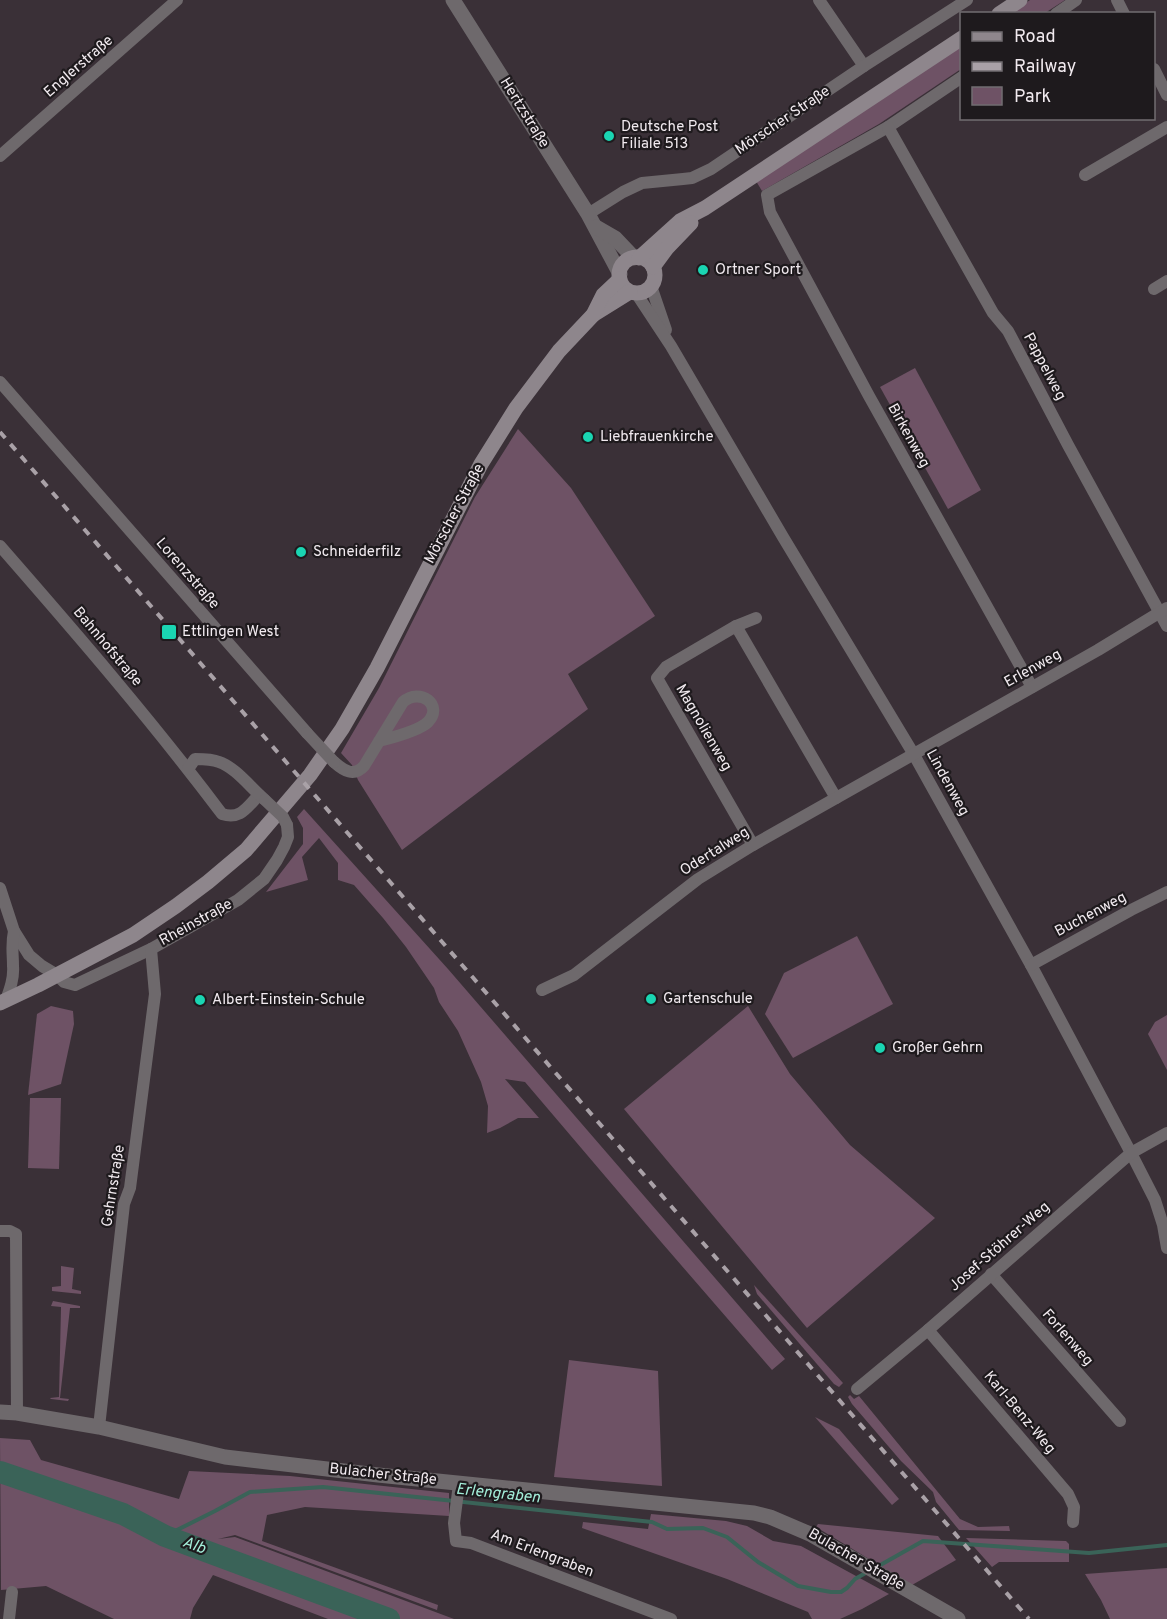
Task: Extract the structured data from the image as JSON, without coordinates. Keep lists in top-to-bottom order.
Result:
{
  "streets": {
    "main road": ["Mörscher Straße", "Rheinstraße"],
    "street": [
      "Englerstraße",
      "Hertzstraße",
      "Pappelweg",
      "Birkenweg",
      "Lorenzstraße",
      "Bahnhofstraße",
      "Erlenweg",
      "Magnolienweg",
      "Lindenweg",
      "Odertalweg",
      "Buchenweg",
      "Gehrnstraße",
      "Josef-Stöhrer-Weg",
      "Forlenweg",
      "Karl-Benz-Weg",
      "Bulacher Straße",
      "Am Erlengraben"
    ]
  },
  "crossings": [
    ["Hertzstraße", "Mörscher Straße"],
    ["Hertzstraße", "Lindenweg"],
    ["Mörscher Straße", "Lindenweg"],
    ["Mörscher Straße", "Rheinstraße"],
    ["Pappelweg", "Birkenweg"],
    ["Pappelweg", "Erlenweg"],
    ["Birkenweg", "Erlenweg"],
    ["Bahnhofstraße", "Rheinstraße"],
    ["Erlenweg", "Lindenweg"],
    ["Erlenweg", "Odertalweg"],
    ["Magnolienweg", "Odertalweg"],
    ["Lindenweg", "Odertalweg"],
    ["Lindenweg", "Buchenweg"],
    ["Lindenweg", "Josef-Stöhrer-Weg"],
    ["Rheinstraße", "Gehrnstraße"],
    ["Gehrnstraße", "Bulacher Straße"],
    ["Josef-Stöhrer-Weg", "Forlenweg"],
    ["Josef-Stöhrer-Weg", "Karl-Benz-Weg"],
    ["Bulacher Straße", "Am Erlengraben"]
  ],
  "water": ["Erlengraben", "Alb"],
  "places": {
    "other": [
      "Deutsche Post Filiale 513",
      "Ortner Sport",
      "Liebfrauenkirche",
      "Schneiderfilz",
      "Gartenschule",
      "Albert-Einstein-Schule",
      "Großer Gehrn"
    ],
    "transit": ["Ettlingen West"]
  },
  "legend": ["Road", "Railway", "Park"]
}
